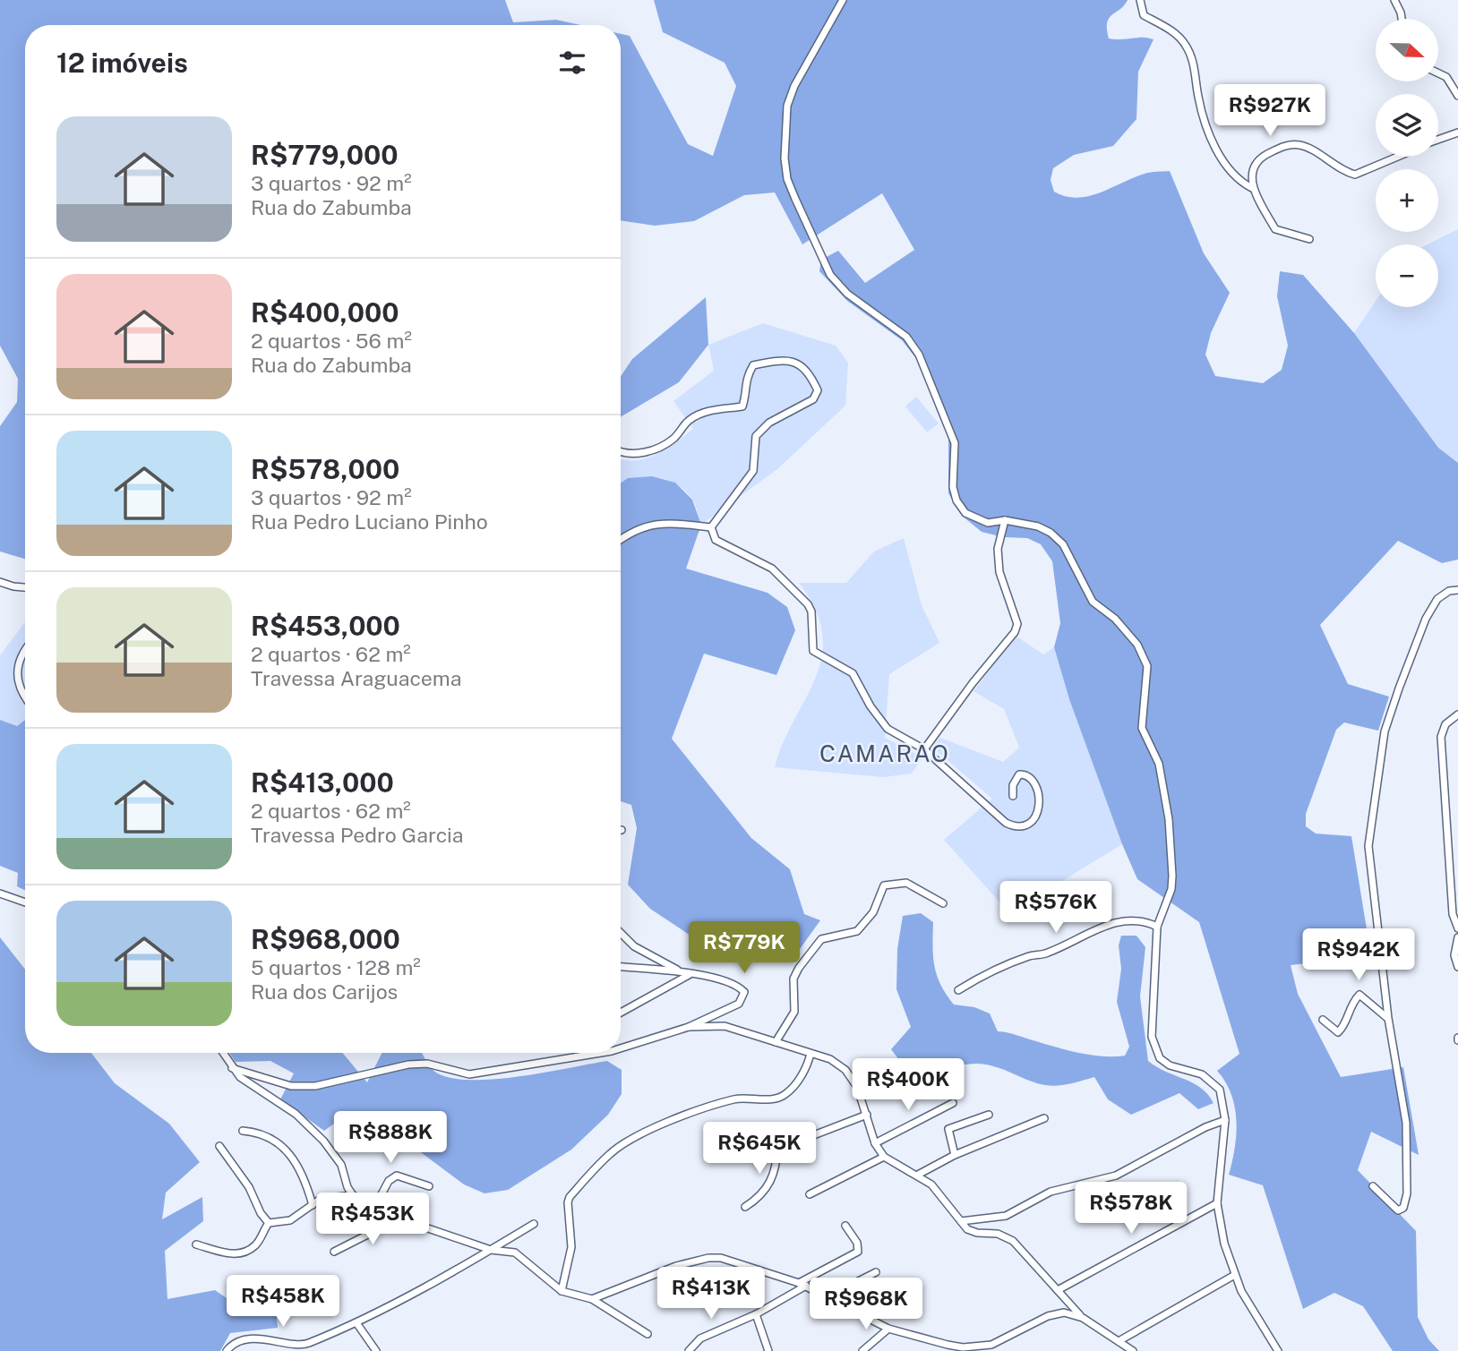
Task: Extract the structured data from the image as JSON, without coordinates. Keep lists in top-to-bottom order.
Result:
{
  "districts": ["CAMARAO"],
  "north": "right",
  "page": {
    "map_buttons": ["+", "−"],
    "heading": "12 imóveis",
    "price": [
      "R$927K",
      "R$576K",
      "R$779K",
      "R$942K",
      "R$400K",
      "R$888K",
      "R$645K",
      "R$578K",
      "R$453K",
      "R$413K",
      "R$458K",
      "R$968K"
    ],
    "list": [
      {
        "name": "R$779,000",
        "note": "3 quartos · 92 m² · Rua do Zabumba"
      },
      {
        "name": "R$400,000",
        "note": "2 quartos · 56 m² · Rua do Zabumba"
      },
      {
        "name": "R$578,000",
        "note": "3 quartos · 92 m² · Rua Pedro Luciano Pinho"
      },
      {
        "name": "R$453,000",
        "note": "2 quartos · 62 m² · Travessa Araguacema"
      },
      {
        "name": "R$413,000",
        "note": "2 quartos · 62 m² · Travessa Pedro Garcia"
      },
      {
        "name": "R$968,000",
        "note": "5 quartos · 128 m² · Rua dos Carijos"
      }
    ]
  }
}
